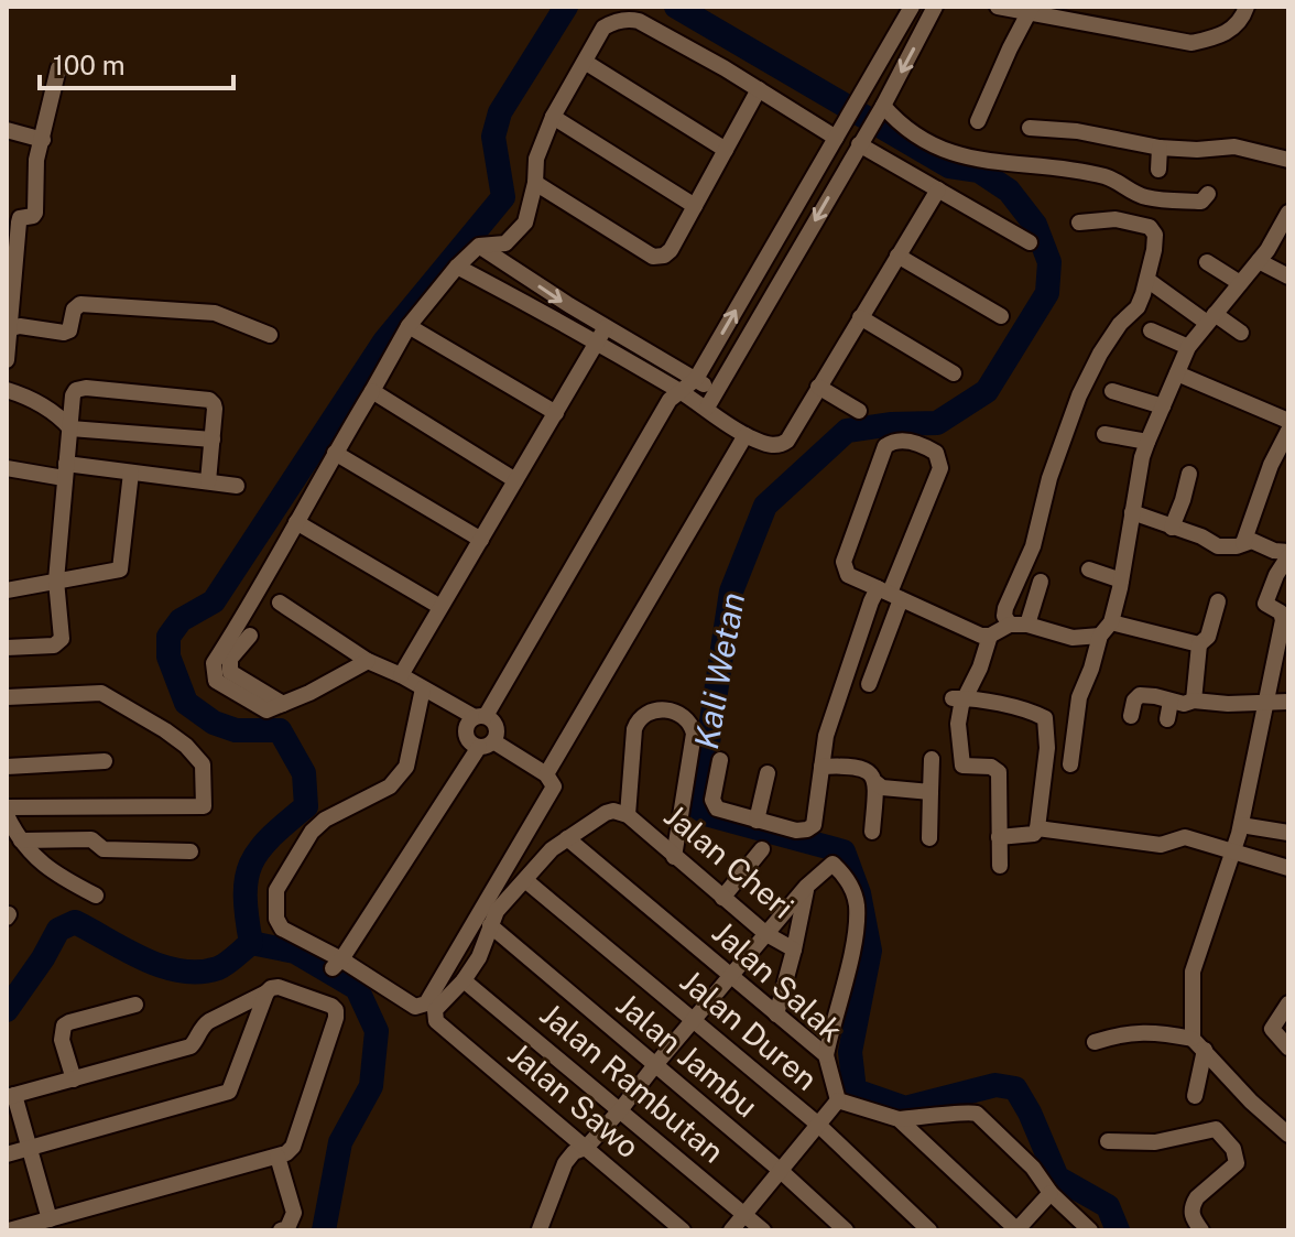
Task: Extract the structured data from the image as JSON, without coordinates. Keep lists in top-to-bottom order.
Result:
{
  "streets": {
    "street": [
      "Jalan Cheri",
      "Jalan Salak",
      "Jalan Duren",
      "Jalan Jambu",
      "Jalan Rambutan",
      "Jalan Sawo"
    ]
  },
  "crossings": [
    ["Jalan Rambutan", "Jalan Sawo"]
  ],
  "water": ["Kali Wetan"],
  "scale_bar": "100 m"
}
